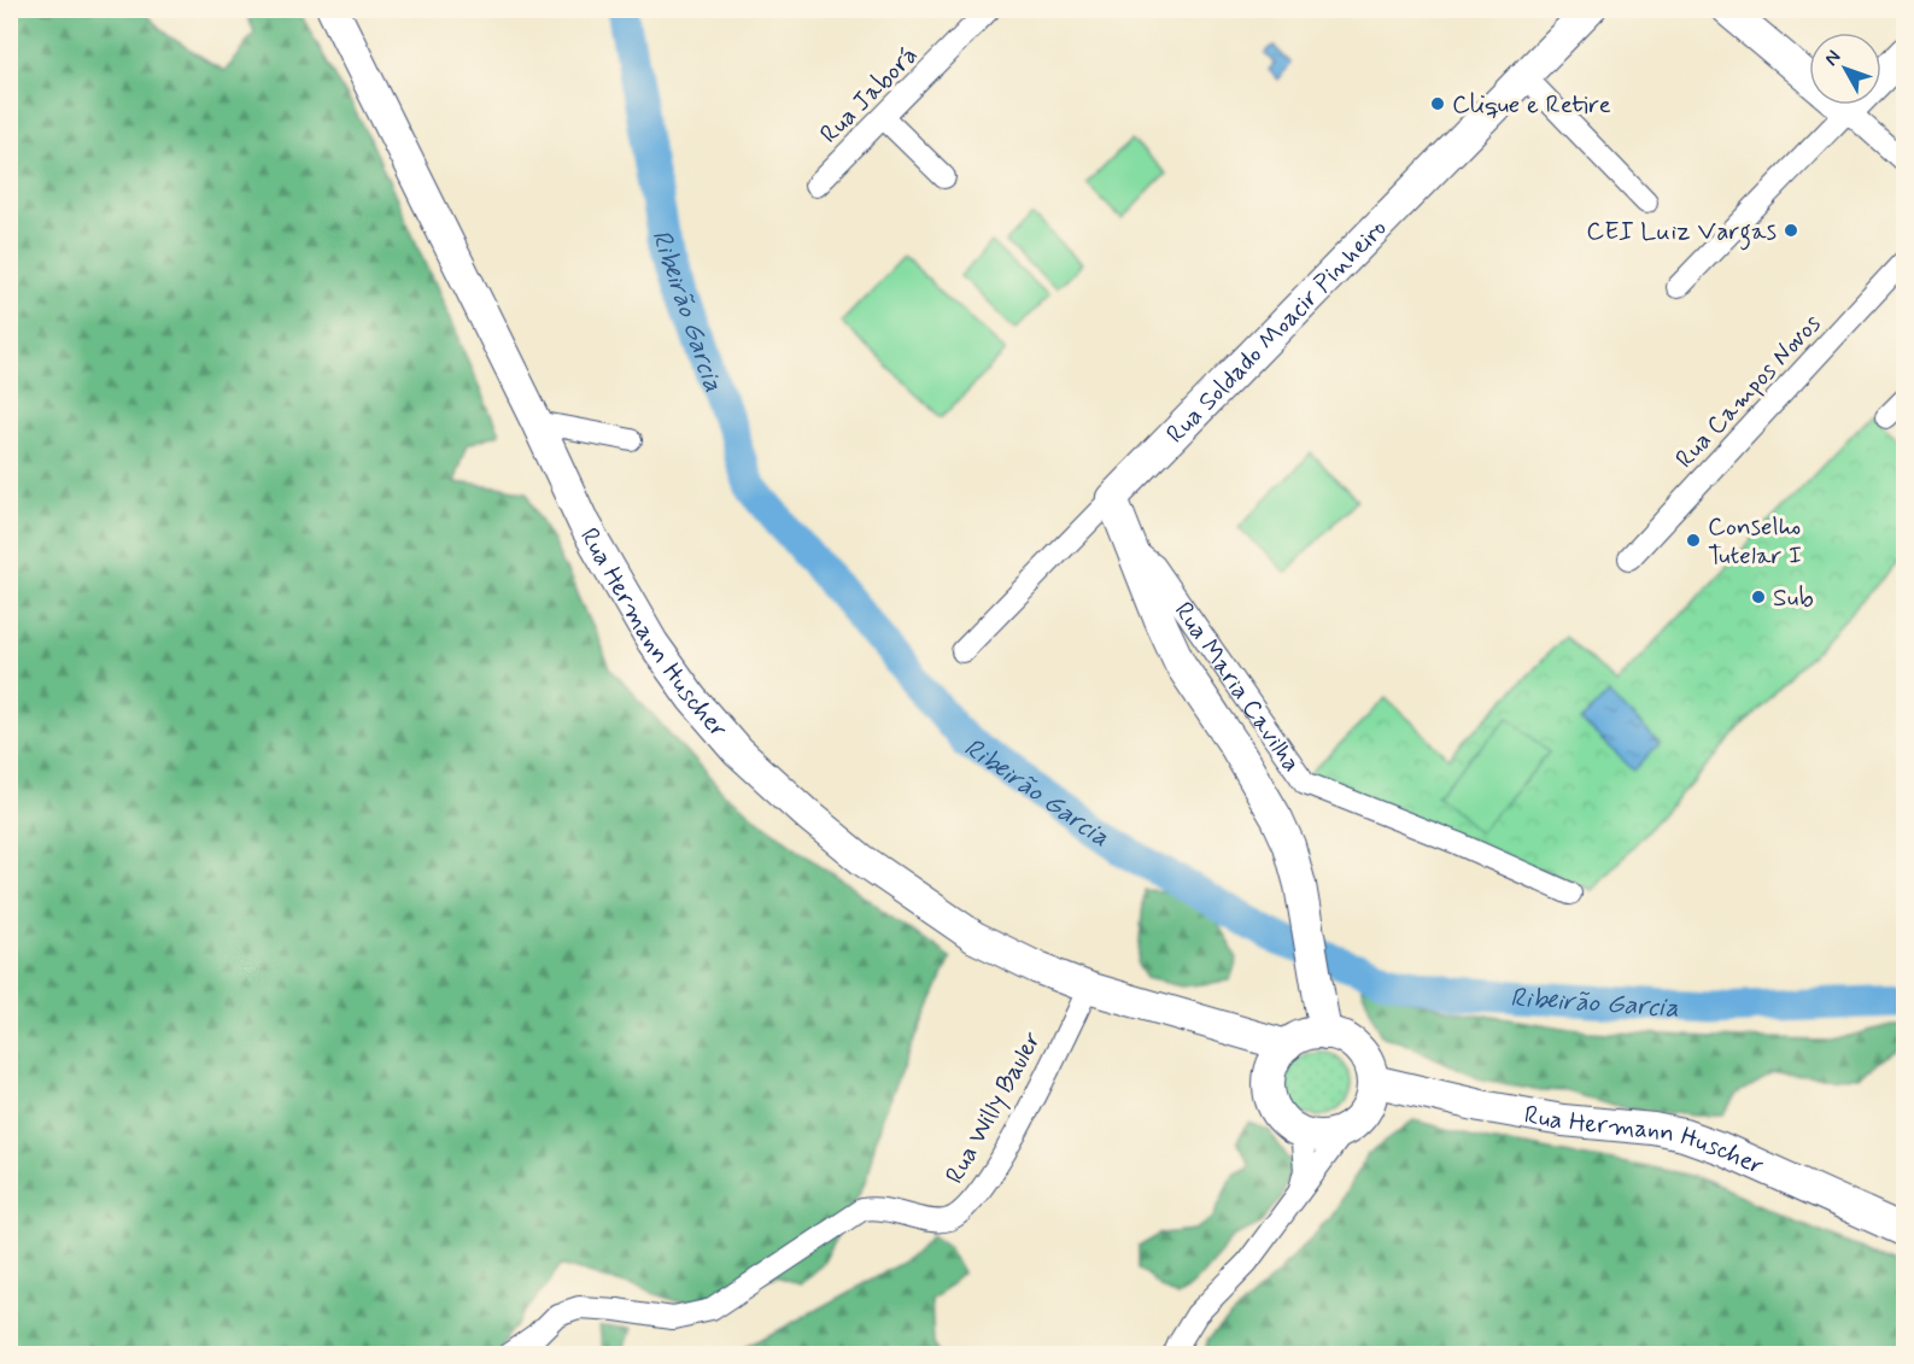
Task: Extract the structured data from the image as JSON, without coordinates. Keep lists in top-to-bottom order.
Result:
{
  "streets": {
    "main road": ["Rua Soldado Moacir Pinheiro", "Rua Hermann Huscher", "Rua Maria Cavilha"],
    "street": ["Rua Jaborá", "Rua Campos Novos", "Rua Willy Bauler"]
  },
  "crossings": [
    ["Rua Soldado Moacir Pinheiro", "Rua Maria Cavilha"],
    ["Rua Hermann Huscher", "Rua Willy Bauler"]
  ],
  "water": ["Ribeirão Garcia"],
  "places": [
    "Clique e Retire",
    "CEI Luiz Vargas",
    "Conselho Tutelar I",
    "Sub"
  ],
  "north": "top left"
}
